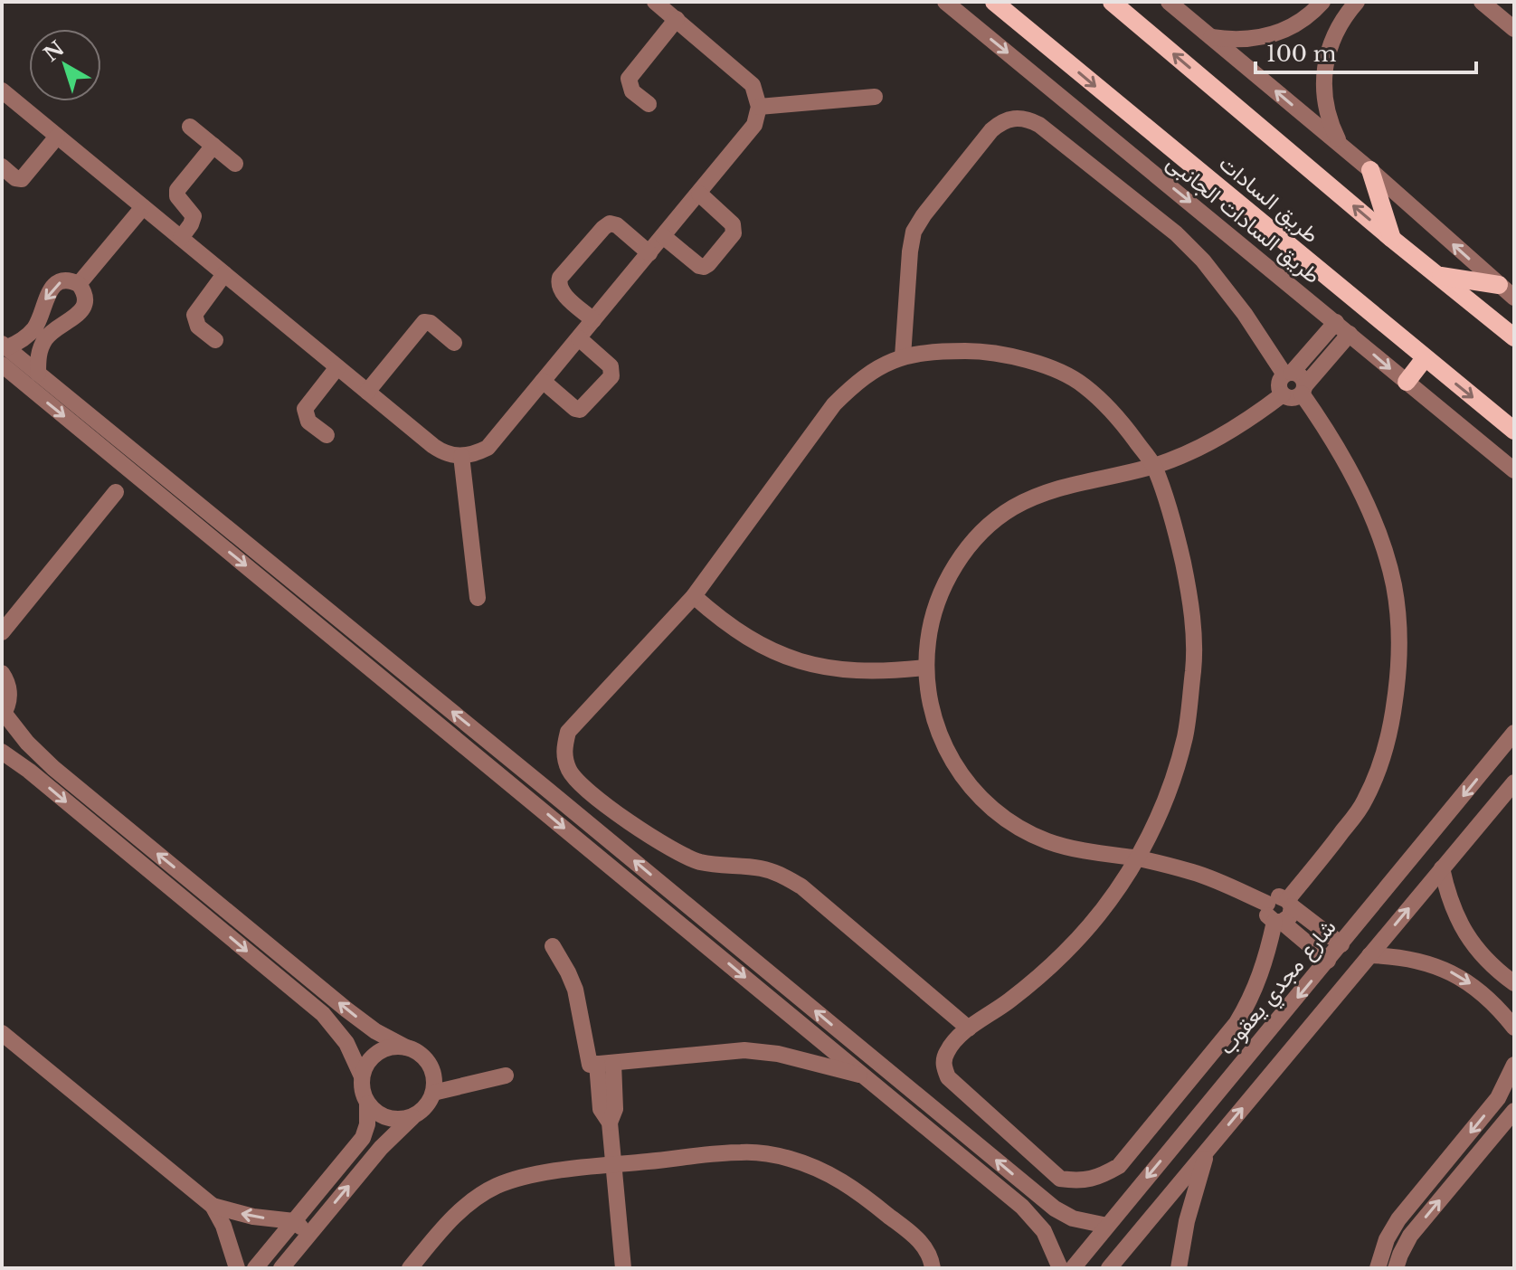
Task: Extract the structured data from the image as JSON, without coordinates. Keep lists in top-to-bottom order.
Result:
{
  "streets": {
    "main road": ["طريق السادات"],
    "street": ["طريق السادات الجانبى", "شارع مجدي يعقوب"]
  },
  "scale_bar": "100 m",
  "north": "top left"
}
